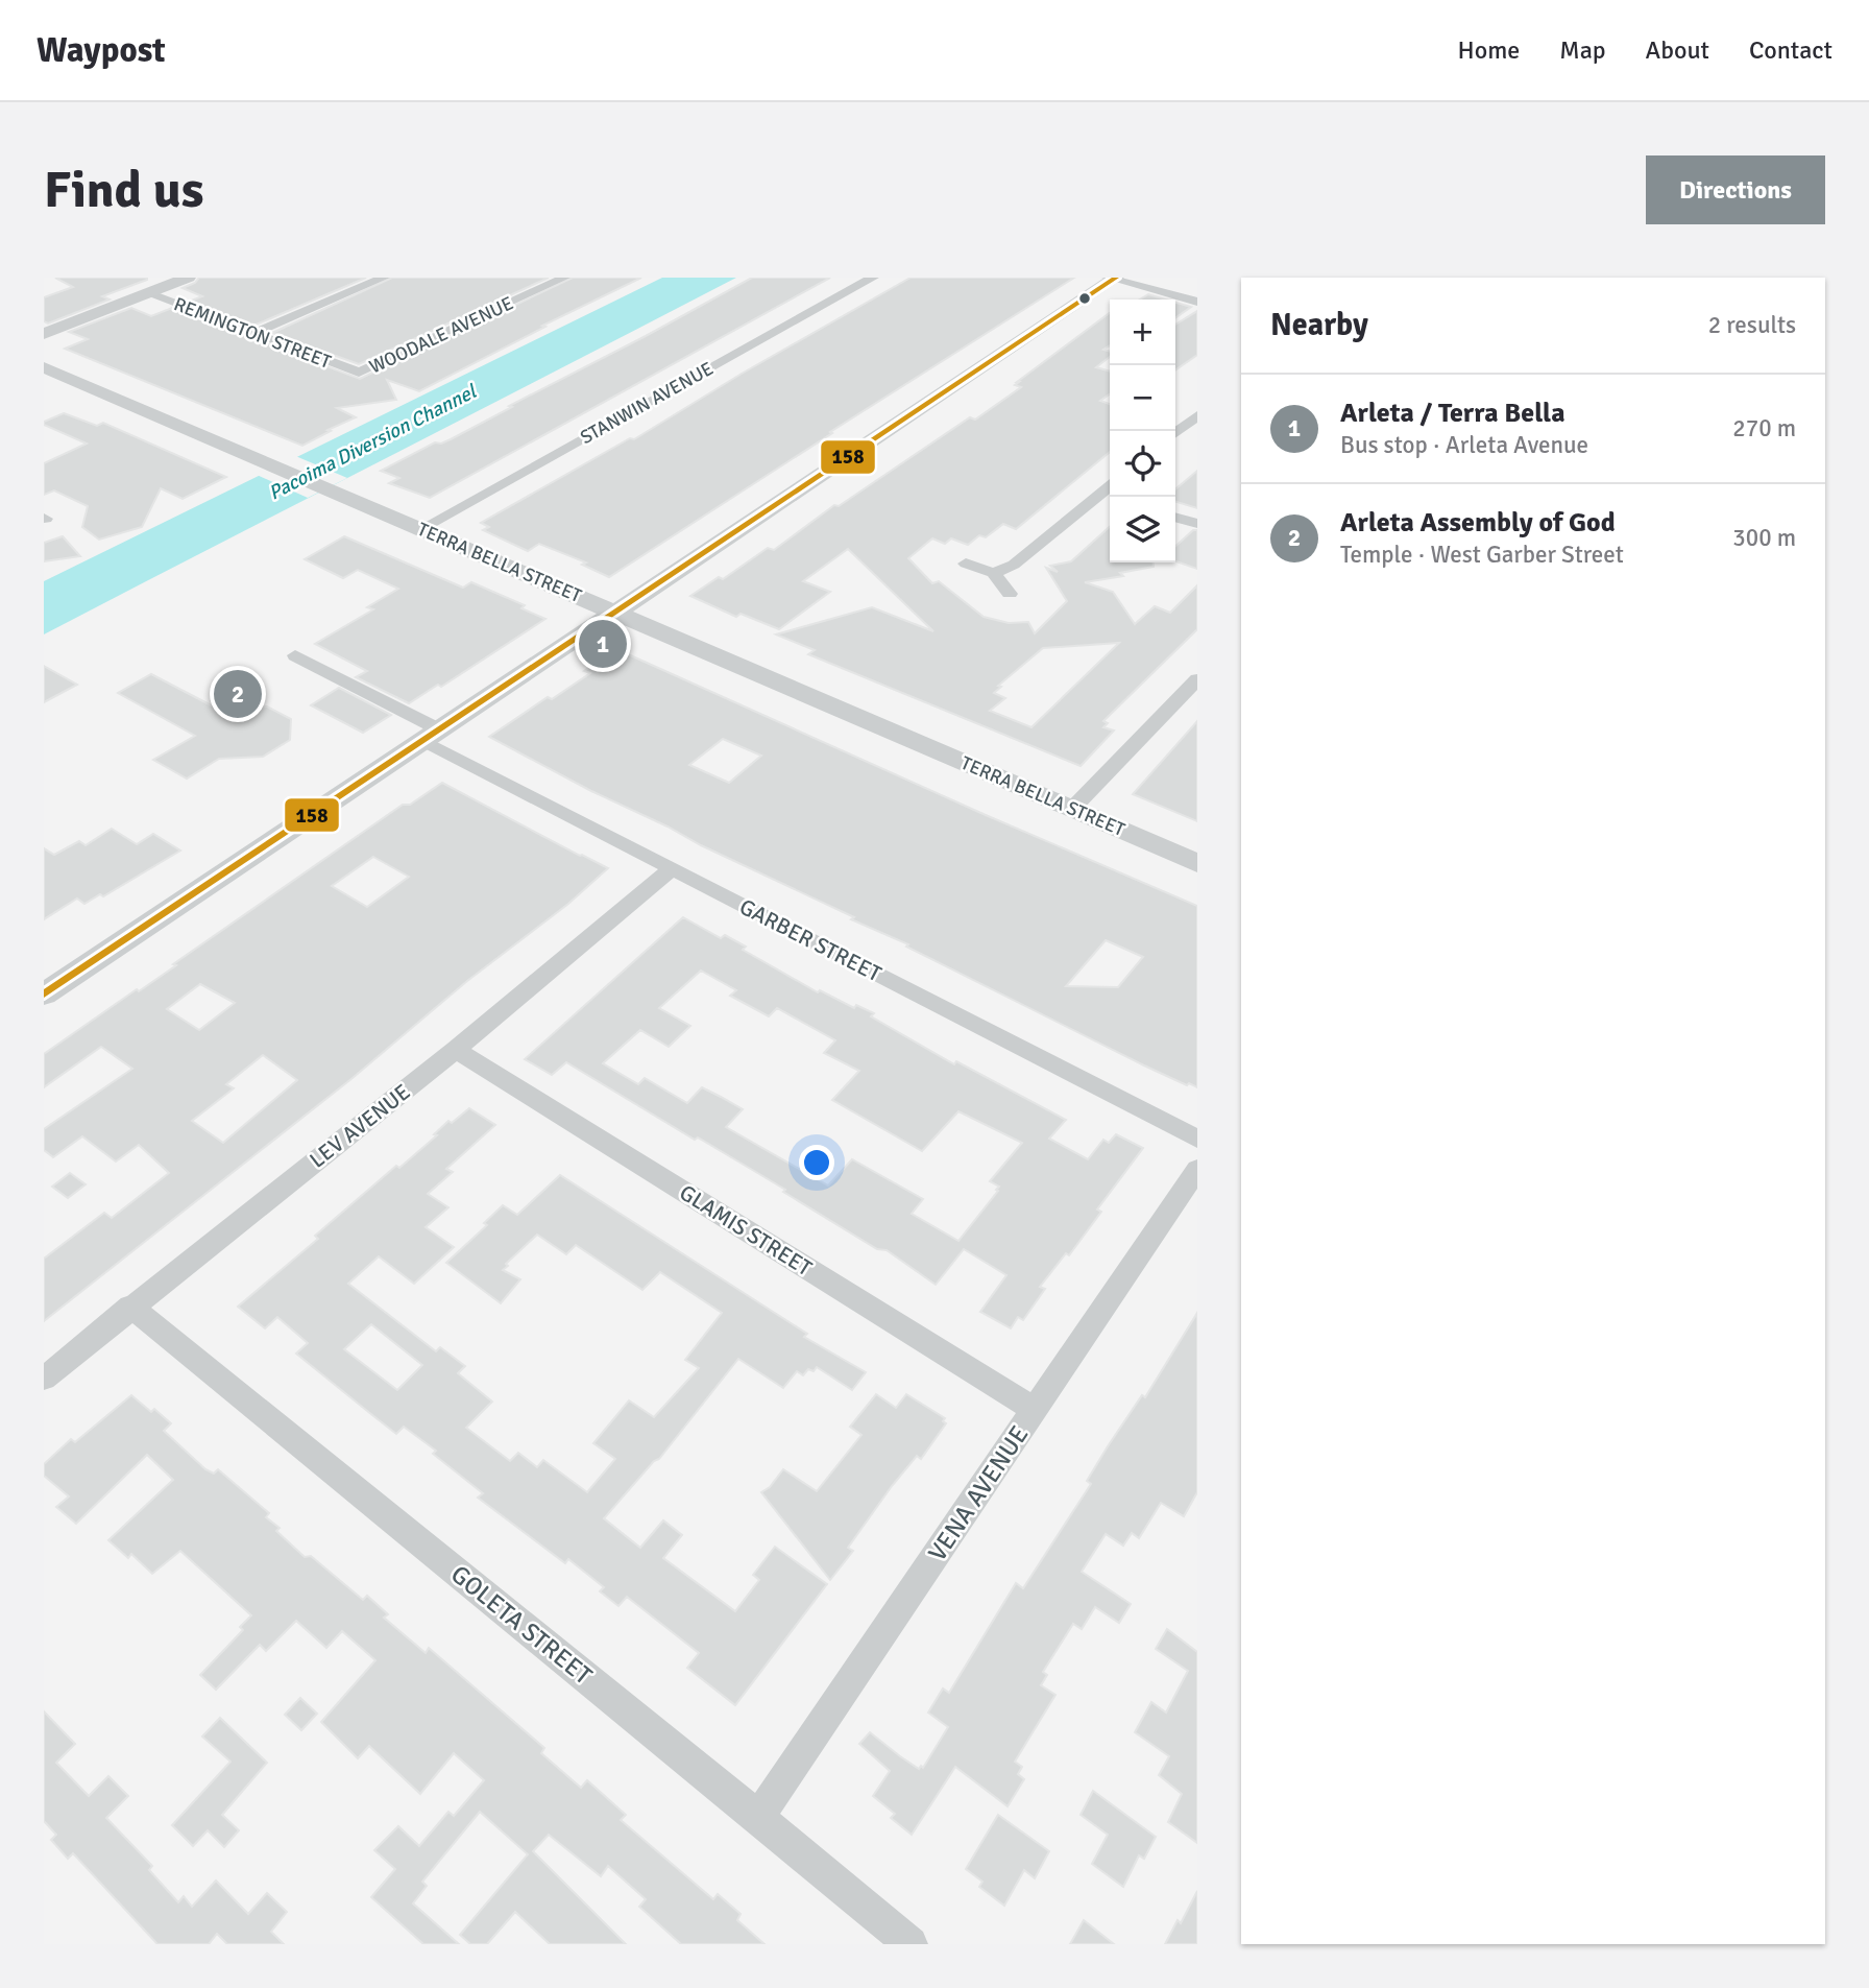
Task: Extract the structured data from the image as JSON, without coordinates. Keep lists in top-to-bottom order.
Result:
{
  "streets": {
    "main road": ["TERRA BELLA STREET"],
    "street": [
      "REMINGTON STREET",
      "WOODALE AVENUE",
      "STANWIN AVENUE",
      "GARBER STREET",
      "LEV AVENUE",
      "GLAMIS STREET",
      "VENA AVENUE",
      "GOLETA STREET"
    ]
  },
  "crossings": [
    ["REMINGTON STREET", "WOODALE AVENUE"],
    ["STANWIN AVENUE", "TERRA BELLA STREET"],
    ["GARBER STREET", "LEV AVENUE"],
    ["LEV AVENUE", "GLAMIS STREET"],
    ["LEV AVENUE", "GOLETA STREET"],
    ["GLAMIS STREET", "VENA AVENUE"],
    ["VENA AVENUE", "GOLETA STREET"]
  ],
  "water": ["Pacoima Diversion Channel"],
  "lines": ["transit line 158"],
  "page": {
    "header": "Waypost",
    "nav": [
      "Home",
      "Map",
      "About",
      "Contact"
    ],
    "buttons": "Directions",
    "title": "Find us",
    "heading": ["Nearby", "2 results"],
    "map_buttons": ["+", "−"],
    "list": [
      {
        "mark": "1",
        "name": "Arleta / Terra Bella",
        "note": "Bus stop · Arleta Avenue",
        "value": "270 m"
      },
      {
        "mark": "2",
        "name": "Arleta Assembly of God",
        "note": "Temple · West Garber Street",
        "value": "300 m"
      }
    ],
    "pins": ["1", "2"]
  }
}
